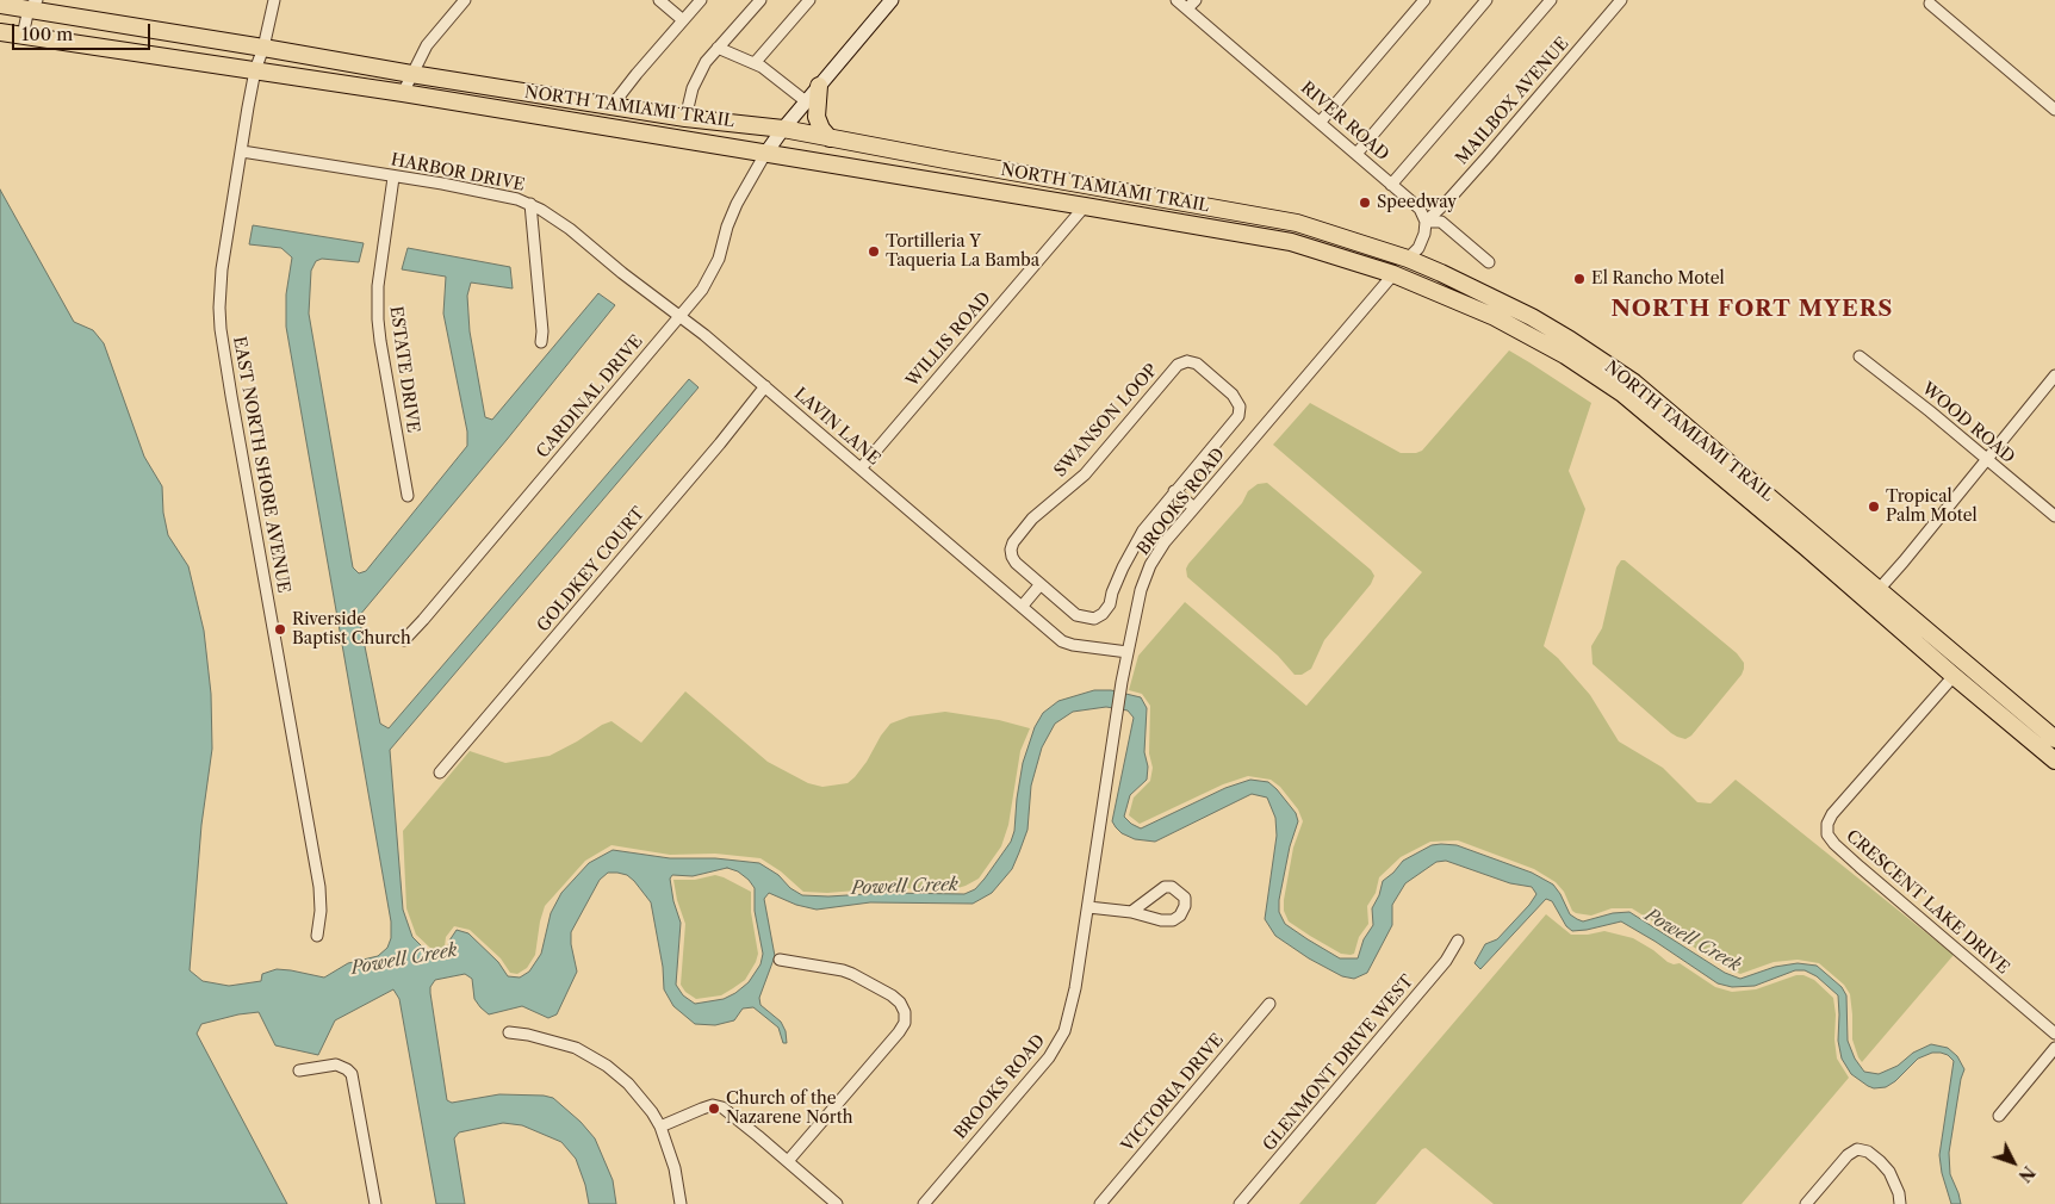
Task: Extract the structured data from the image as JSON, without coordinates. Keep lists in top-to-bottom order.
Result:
{
  "streets": {
    "main road": ["NORTH TAMIAMI TRAIL"],
    "street": [
      "MAILBOX AVENUE",
      "RIVER ROAD",
      "HARBOR DRIVE",
      "WILLIS ROAD",
      "ESTATE DRIVE",
      "CARDINAL DRIVE",
      "SWANSON LOOP",
      "WOOD ROAD",
      "LAVIN LANE",
      "EAST NORTH SHORE AVENUE",
      "BROOKS ROAD",
      "GOLDKEY COURT",
      "CRESCENT LAKE DRIVE",
      "GLENMONT DRIVE WEST",
      "VICTORIA DRIVE"
    ]
  },
  "crossings": [
    ["MAILBOX AVENUE", "RIVER ROAD"],
    ["NORTH TAMIAMI TRAIL", "WILLIS ROAD"],
    ["NORTH TAMIAMI TRAIL", "CARDINAL DRIVE"],
    ["NORTH TAMIAMI TRAIL", "EAST NORTH SHORE AVENUE"],
    ["NORTH TAMIAMI TRAIL", "BROOKS ROAD"],
    ["NORTH TAMIAMI TRAIL", "CRESCENT LAKE DRIVE"],
    ["HARBOR DRIVE", "ESTATE DRIVE"],
    ["HARBOR DRIVE", "LAVIN LANE"],
    ["HARBOR DRIVE", "EAST NORTH SHORE AVENUE"],
    ["WILLIS ROAD", "LAVIN LANE"],
    ["CARDINAL DRIVE", "LAVIN LANE"],
    ["LAVIN LANE", "BROOKS ROAD"],
    ["LAVIN LANE", "GOLDKEY COURT"]
  ],
  "districts": ["NORTH FORT MYERS"],
  "water": ["Powell Creek"],
  "places": [
    "Speedway",
    "Tortilleria Y Taqueria La Bamba",
    "El Rancho Motel",
    "Tropical Palm Motel",
    "Riverside Baptist Church",
    "Church of the Nazarene North"
  ],
  "scale_bar": "100 m",
  "north": "bottom right"
}
